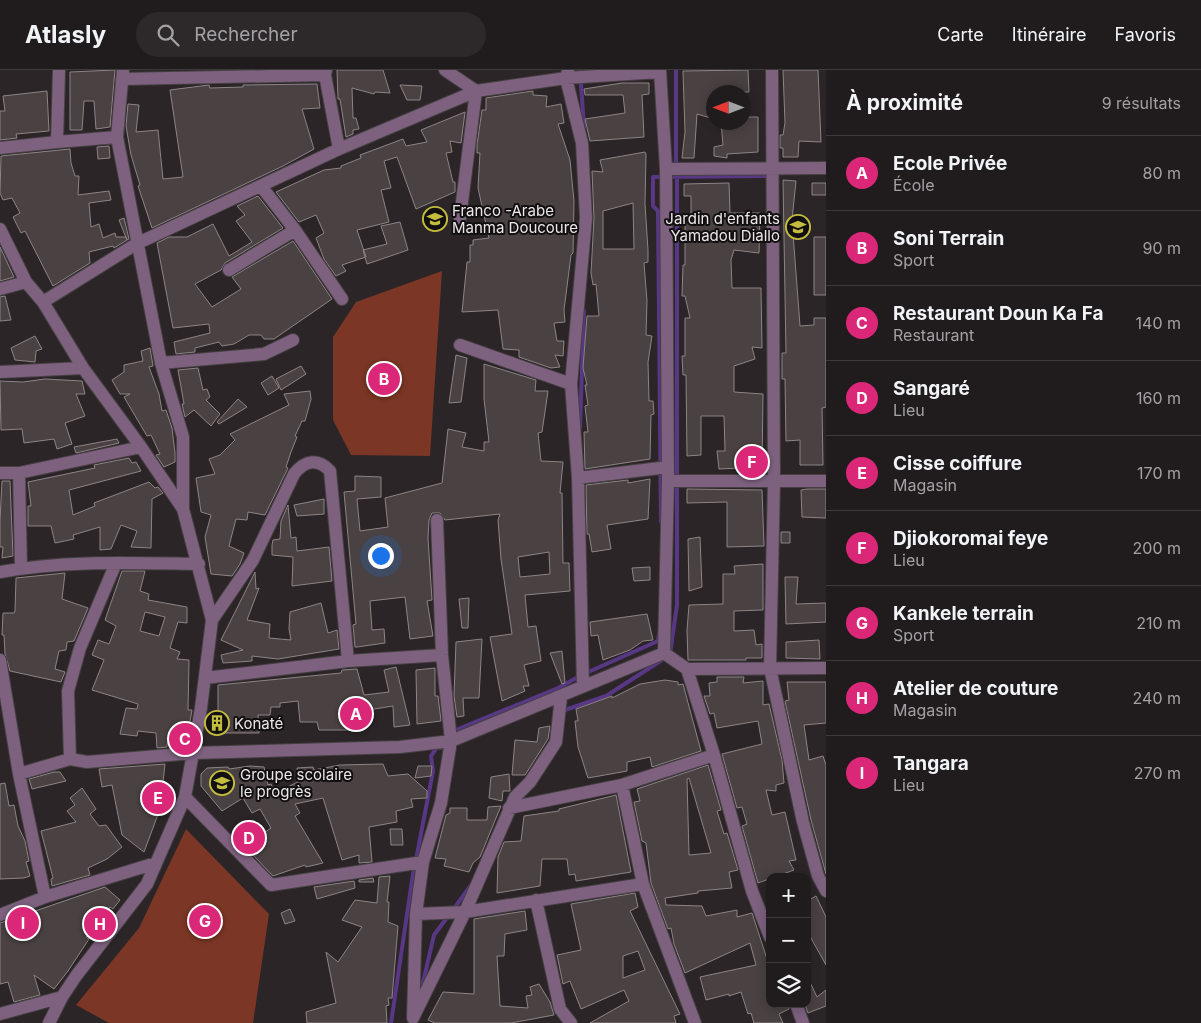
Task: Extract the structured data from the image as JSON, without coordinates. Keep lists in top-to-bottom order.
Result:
{
  "places": {
    "school or university": ["Franco -Arabe Manma Doucoure", "Jardin d'enfants Yamadou Diallo", "Groupe scolaire le progrès"],
    "building": ["Konaté"]
  },
  "north": "left",
  "page": {
    "header": "Atlasly",
    "search": "Rechercher",
    "nav": ["Carte", "Itinéraire", "Favoris"],
    "heading": ["À proximité", "9 résultats"],
    "list": [
      {
        "mark": "A",
        "name": "Ecole Privée",
        "note": "École",
        "value": "80 m"
      },
      {
        "mark": "B",
        "name": "Soni Terrain",
        "note": "Sport",
        "value": "90 m"
      },
      {
        "mark": "C",
        "name": "Restaurant Doun Ka Fa",
        "note": "Restaurant",
        "value": "140 m"
      },
      {
        "mark": "D",
        "name": "Sangaré",
        "note": "Lieu",
        "value": "160 m"
      },
      {
        "mark": "E",
        "name": "Cisse coiffure",
        "note": "Magasin",
        "value": "170 m"
      },
      {
        "mark": "F",
        "name": "Djiokoromai feye",
        "note": "Lieu",
        "value": "200 m"
      },
      {
        "mark": "G",
        "name": "Kankele terrain",
        "note": "Sport",
        "value": "210 m"
      },
      {
        "mark": "H",
        "name": "Atelier de couture",
        "note": "Magasin",
        "value": "240 m"
      },
      {
        "mark": "I",
        "name": "Tangara",
        "note": "Lieu",
        "value": "270 m"
      }
    ],
    "pins": [
      "B",
      "F",
      "A",
      "C",
      "E",
      "D",
      "G",
      "I",
      "H"
    ],
    "map_buttons": ["+", "−"]
  }
}
